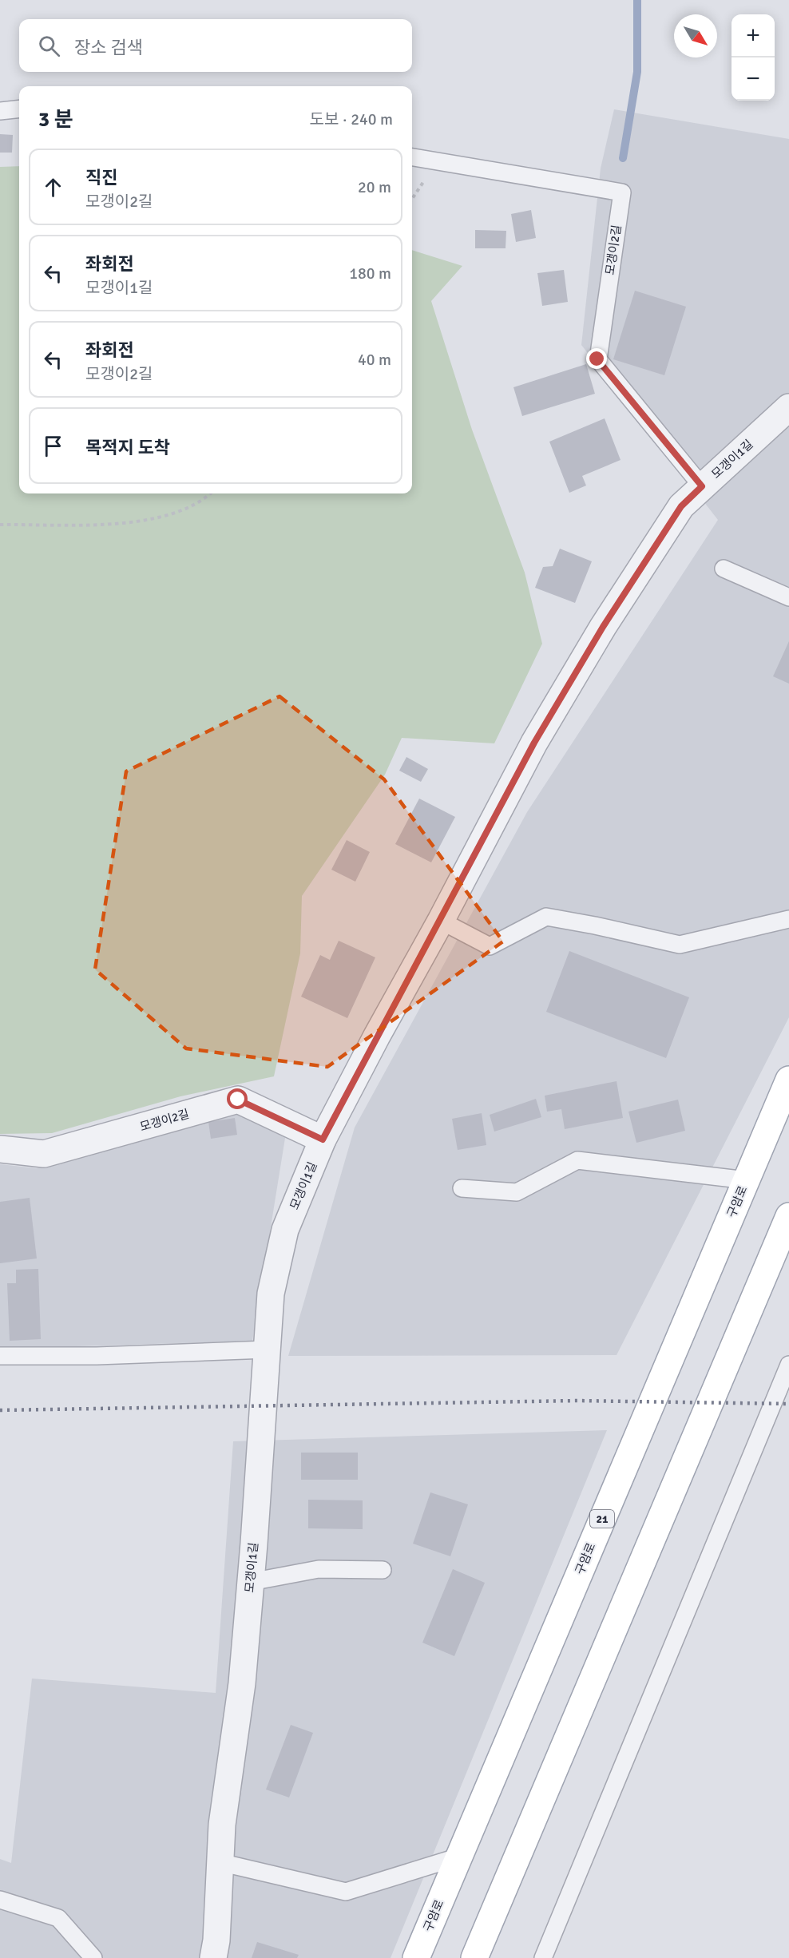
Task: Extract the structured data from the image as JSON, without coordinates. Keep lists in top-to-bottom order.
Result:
{
  "streets": {
    "main road": ["구암로", "21"],
    "street": ["모갱이2길", "모갱이1길"]
  },
  "crossings": [
    ["모갱이2길", "모갱이1길"]
  ],
  "north": "bottom right",
  "page": {
    "map_buttons": ["+", "−"],
    "search": "장소 검색",
    "heading": ["3 분", "도보 · 240 m"],
    "list": [
      ["직진", "모갱이2길", "20 m"],
      ["좌회전", "모갱이1길", "180 m"],
      ["좌회전", "모갱이2길", "40 m"],
      "목적지 도착"
    ]
  }
}
